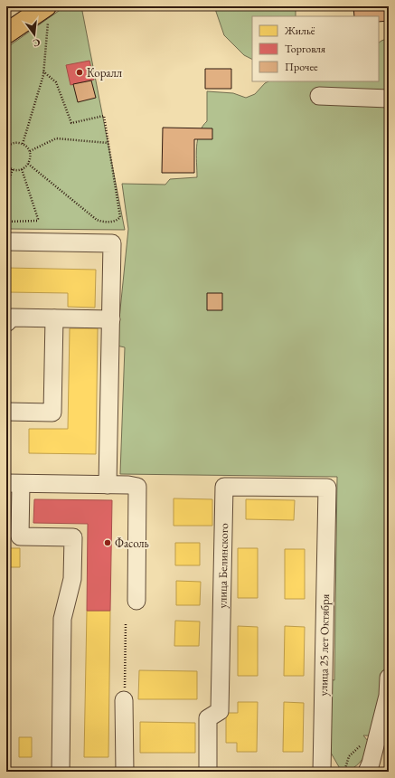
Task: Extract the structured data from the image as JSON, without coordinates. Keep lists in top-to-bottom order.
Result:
{
  "streets": {
    "street": ["улица Белинского", "улица 25 лет Октября"]
  },
  "crossings": [
    ["улица Белинского", "улица 25 лет Октября"]
  ],
  "places": ["Коралл", "Фасоль"],
  "legend": ["Жильё", "Торговля", "Прочее"],
  "north": "bottom"
}
